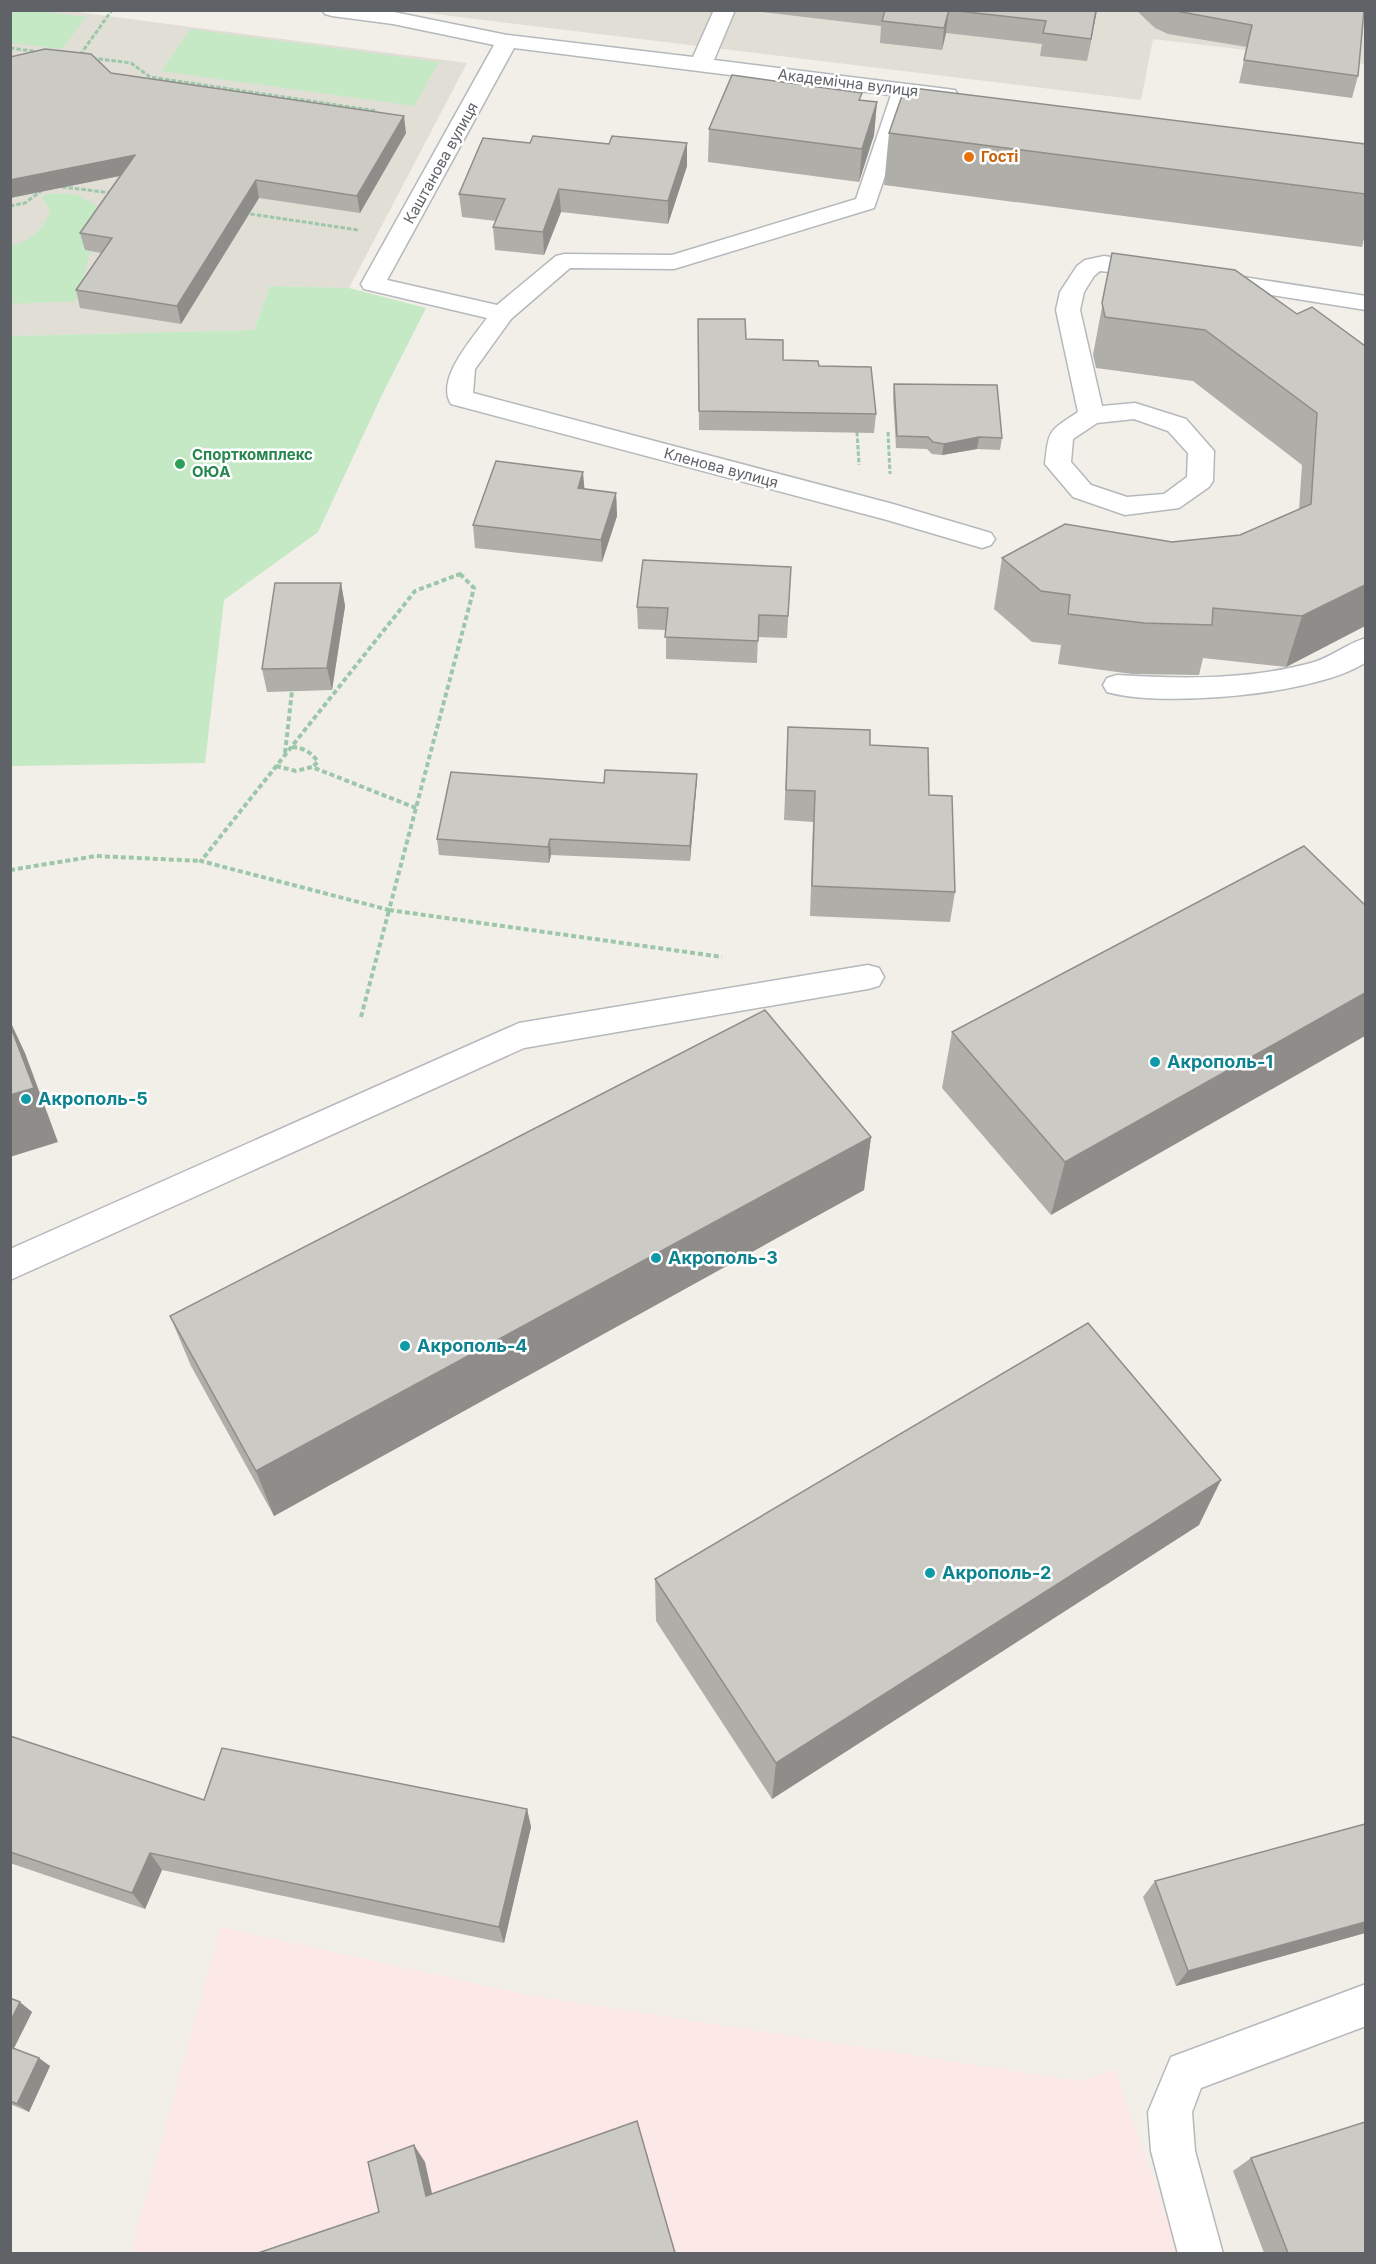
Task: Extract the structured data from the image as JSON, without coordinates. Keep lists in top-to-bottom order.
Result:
{
  "streets": {
    "street": ["Академічна вулиця", "Каштанова вулиця", "Кленова вулиця"]
  },
  "crossings": [
    ["Академічна вулиця", "Каштанова вулиця"],
    ["Каштанова вулиця", "Кленова вулиця"]
  ],
  "places": [
    "Гості",
    "Спорткомплекс ОЮА",
    "Акрополь-1",
    "Акрополь-5",
    "Акрополь-3",
    "Акрополь-4",
    "Акрополь-2"
  ]
}
